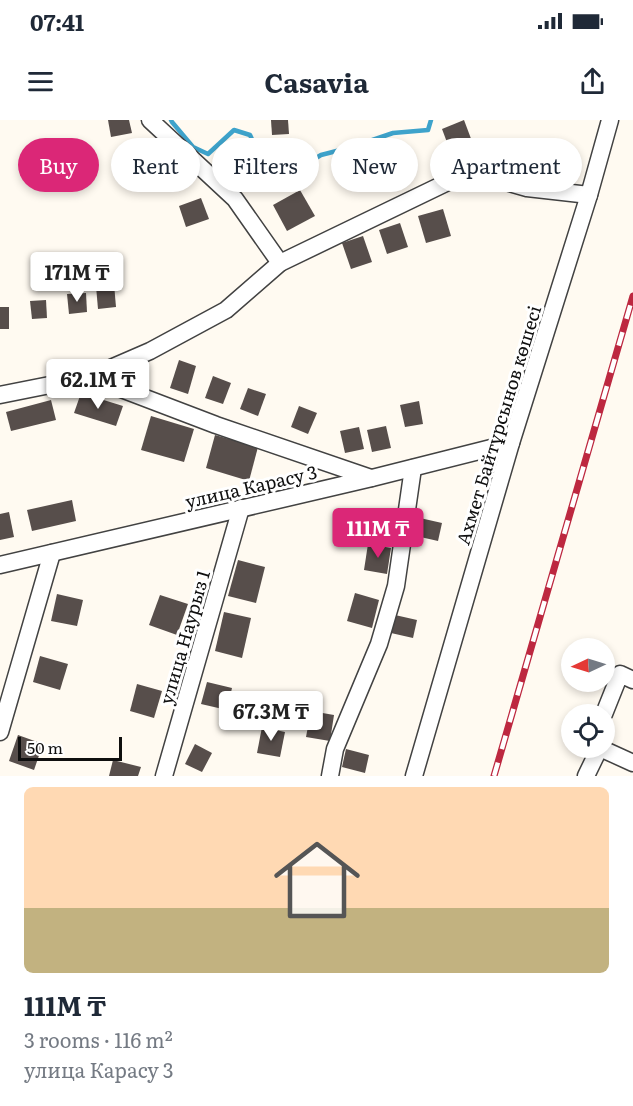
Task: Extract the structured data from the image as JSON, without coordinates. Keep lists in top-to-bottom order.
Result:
{
  "streets": {
    "street": ["Ахмет Байтұрсынов көшесі", "улица Карасу 3", "улица Наурыз 1"]
  },
  "crossings": [
    ["Ахмет Байтұрсынов көшесі", "улица Карасу 3"],
    ["улица Карасу 3", "улица Наурыз 1"]
  ],
  "scale_bar": "50 m",
  "north": "left",
  "page": {
    "status": "07:41",
    "header": "Casavia",
    "chip": [
      "Buy",
      "Rent",
      "Filters",
      "New",
      "Apartment"
    ],
    "price": [
      "171M ₸",
      "62.1M ₸",
      "111M ₸",
      "67.3M ₸"
    ],
    "scale": "50 m",
    "list": [
      {
        "name": "111M ₸",
        "note": "3 rooms · 116 m² · улица Карасу 3"
      }
    ]
  }
}
